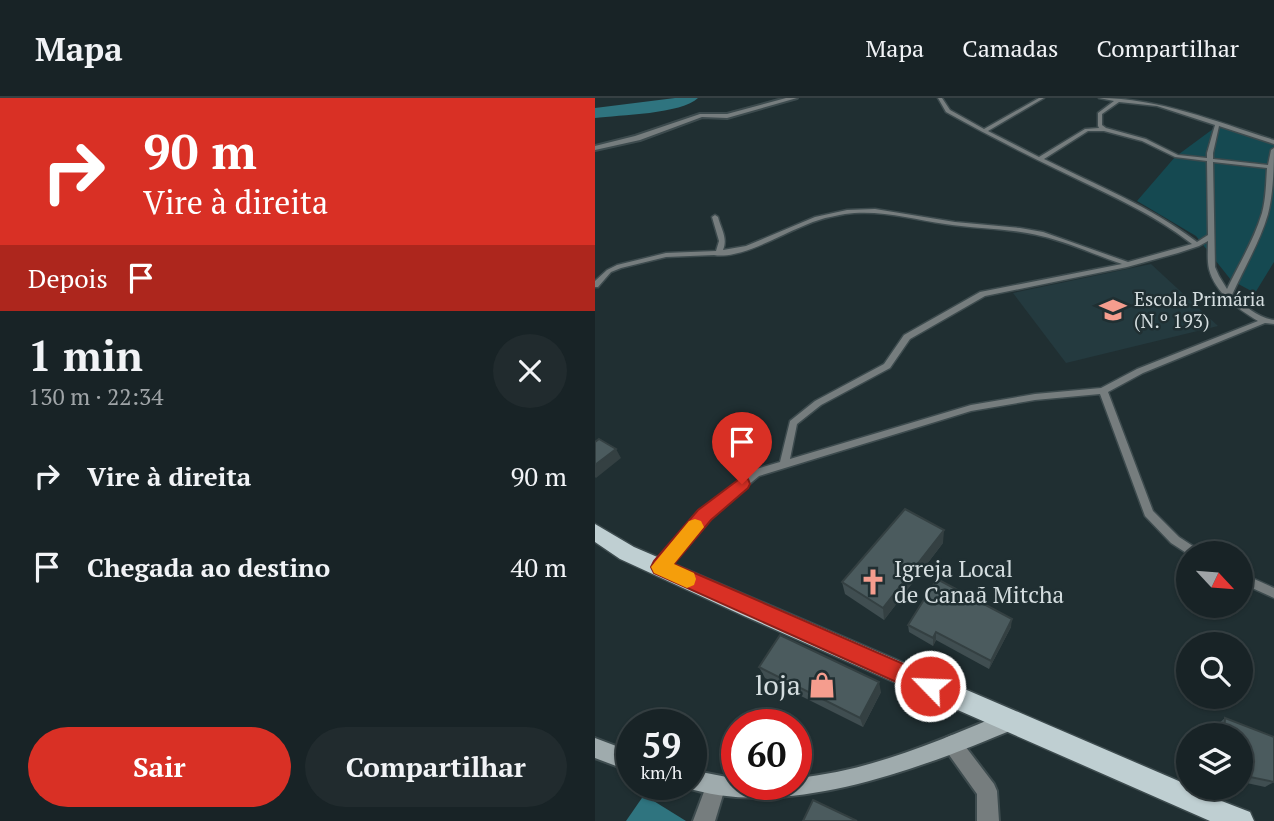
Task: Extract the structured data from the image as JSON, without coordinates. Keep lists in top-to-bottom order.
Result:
{
  "places": {
    "school or university": ["Escola Primária (N.º 193)"],
    "church": ["Igreja Local de Canaã Mitcha"],
    "shop": ["loja"]
  },
  "north": "bottom right",
  "page": {
    "header": "Mapa",
    "nav": ["Mapa", "Camadas", "Compartilhar"],
    "turn": ["90 m", "Vire à direita"],
    "then": "Depois",
    "heading": ["1 min", "130 m · 22:34"],
    "list": [
      {
        "name": "Vire à direita",
        "value": "90 m"
      },
      {
        "name": "Chegada ao destino",
        "value": "40 m"
      }
    ],
    "speed": "59 km/h",
    "limit": "60",
    "buttons": ["Sair", "Compartilhar"]
  }
}
